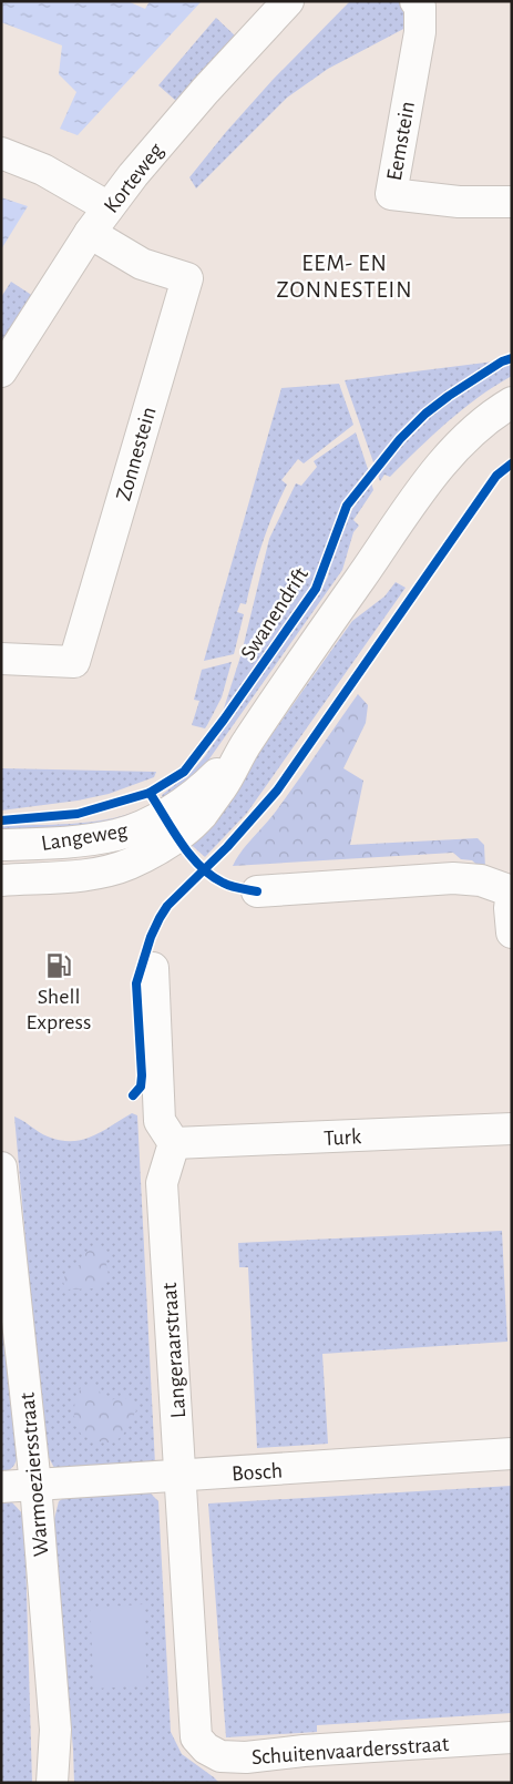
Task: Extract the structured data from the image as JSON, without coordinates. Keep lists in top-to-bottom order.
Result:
{
  "streets": {
    "street": [
      "Eemstein",
      "Korteweg",
      "Zonnestein",
      "Langeweg",
      "Turk",
      "Langeraarstraat",
      "Bosch",
      "Warmoeziersstraat",
      "Schuitenvaardersstraat"
    ],
    "cycle path": ["Swanendrift"]
  },
  "crossings": [
    ["Korteweg", "Zonnestein"],
    ["Turk", "Langeraarstraat"],
    ["Langeraarstraat", "Bosch"],
    ["Langeraarstraat", "Schuitenvaardersstraat"],
    ["Bosch", "Warmoeziersstraat"]
  ],
  "districts": ["EEM- EN ZONNESTEIN"],
  "places": {
    "fuel station": ["Shell Express"]
  }
}
